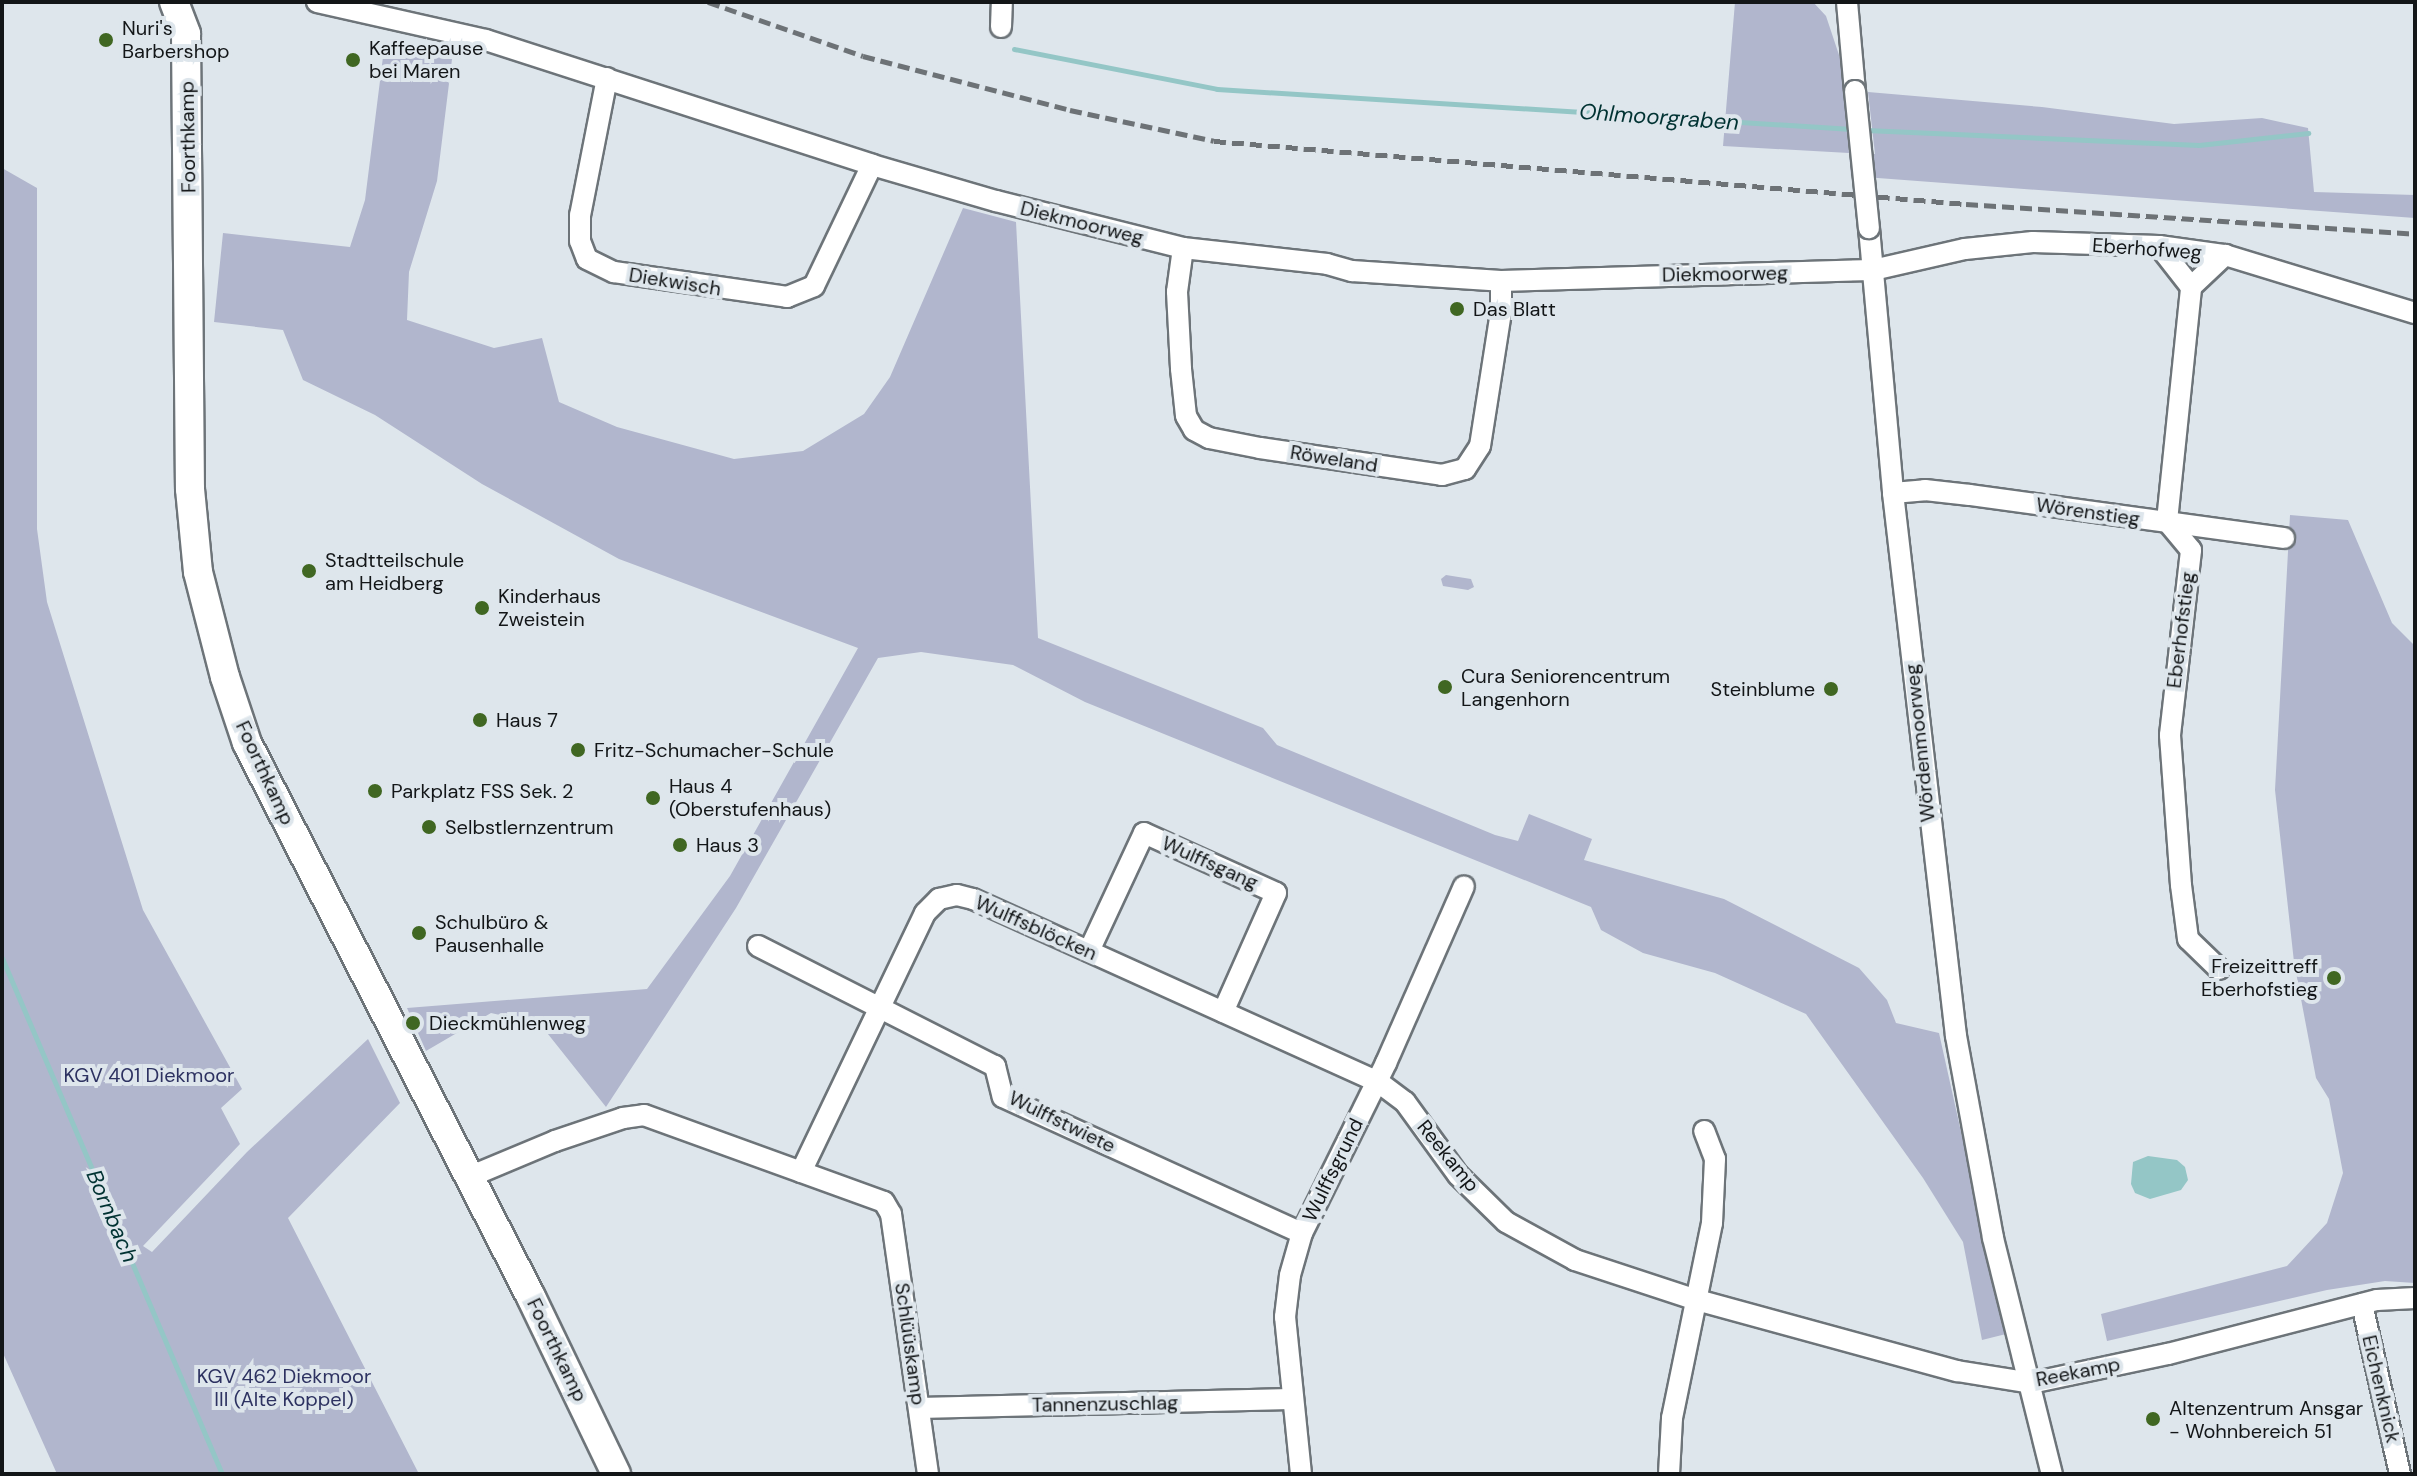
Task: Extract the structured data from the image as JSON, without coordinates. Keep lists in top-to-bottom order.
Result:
{
  "streets": {
    "street": [
      "Foorthkamp",
      "Diekmoorweg",
      "Eberhofweg",
      "Diekwisch",
      "Röweland",
      "Wörenstieg",
      "Eberhofstieg",
      "Wördenmoorweg",
      "Wulffsgang",
      "Wulffsblöcken",
      "Wulffstwiete",
      "Reekamp",
      "Wulffsgrund",
      "Schlüüskamp",
      "Eichenknick",
      "Tannenzuschlag"
    ]
  },
  "crossings": [
    ["Diekmoorweg", "Eberhofweg"],
    ["Diekmoorweg", "Diekwisch"],
    ["Diekmoorweg", "Röweland"],
    ["Diekmoorweg", "Wördenmoorweg"],
    ["Eberhofweg", "Wördenmoorweg"],
    ["Wörenstieg", "Eberhofstieg"],
    ["Wörenstieg", "Wördenmoorweg"],
    ["Wördenmoorweg", "Reekamp"],
    ["Wulffsgang", "Wulffsblöcken"],
    ["Wulffsblöcken", "Wulffstwiete"],
    ["Wulffsblöcken", "Reekamp"],
    ["Wulffsblöcken", "Wulffsgrund"],
    ["Wulffsblöcken", "Schlüüskamp"],
    ["Wulffstwiete", "Wulffsgrund"],
    ["Reekamp", "Wulffsgrund"],
    ["Reekamp", "Eichenknick"],
    ["Wulffsgrund", "Tannenzuschlag"],
    ["Schlüüskamp", "Tannenzuschlag"]
  ],
  "water": ["Ohlmoorgraben", "Bornbach"],
  "parks": ["KGV 401 Diekmoor", "KGV 462 Diekmoor III (Alte Koppel)"],
  "places": [
    "Nuri's Barbershop",
    "Kaffeepause bei Maren",
    "Das Blatt",
    "Stadtteilschule am Heidberg",
    "Kinderhaus Zweistein",
    "Cura Seniorencentrum Langenhorn",
    "Steinblume",
    "Haus 7",
    "Fritz-Schumacher-Schule",
    "Parkplatz FSS Sek. 2",
    "Haus 4 (Oberstufenhaus)",
    "Selbstlernzentrum",
    "Haus 3",
    "Schulbüro & Pausenhalle",
    "Freizeittreff Eberhofstieg",
    "Dieckmühlenweg",
    "Altenzentrum Ansgar - Wohnbereich 51"
  ]
}
